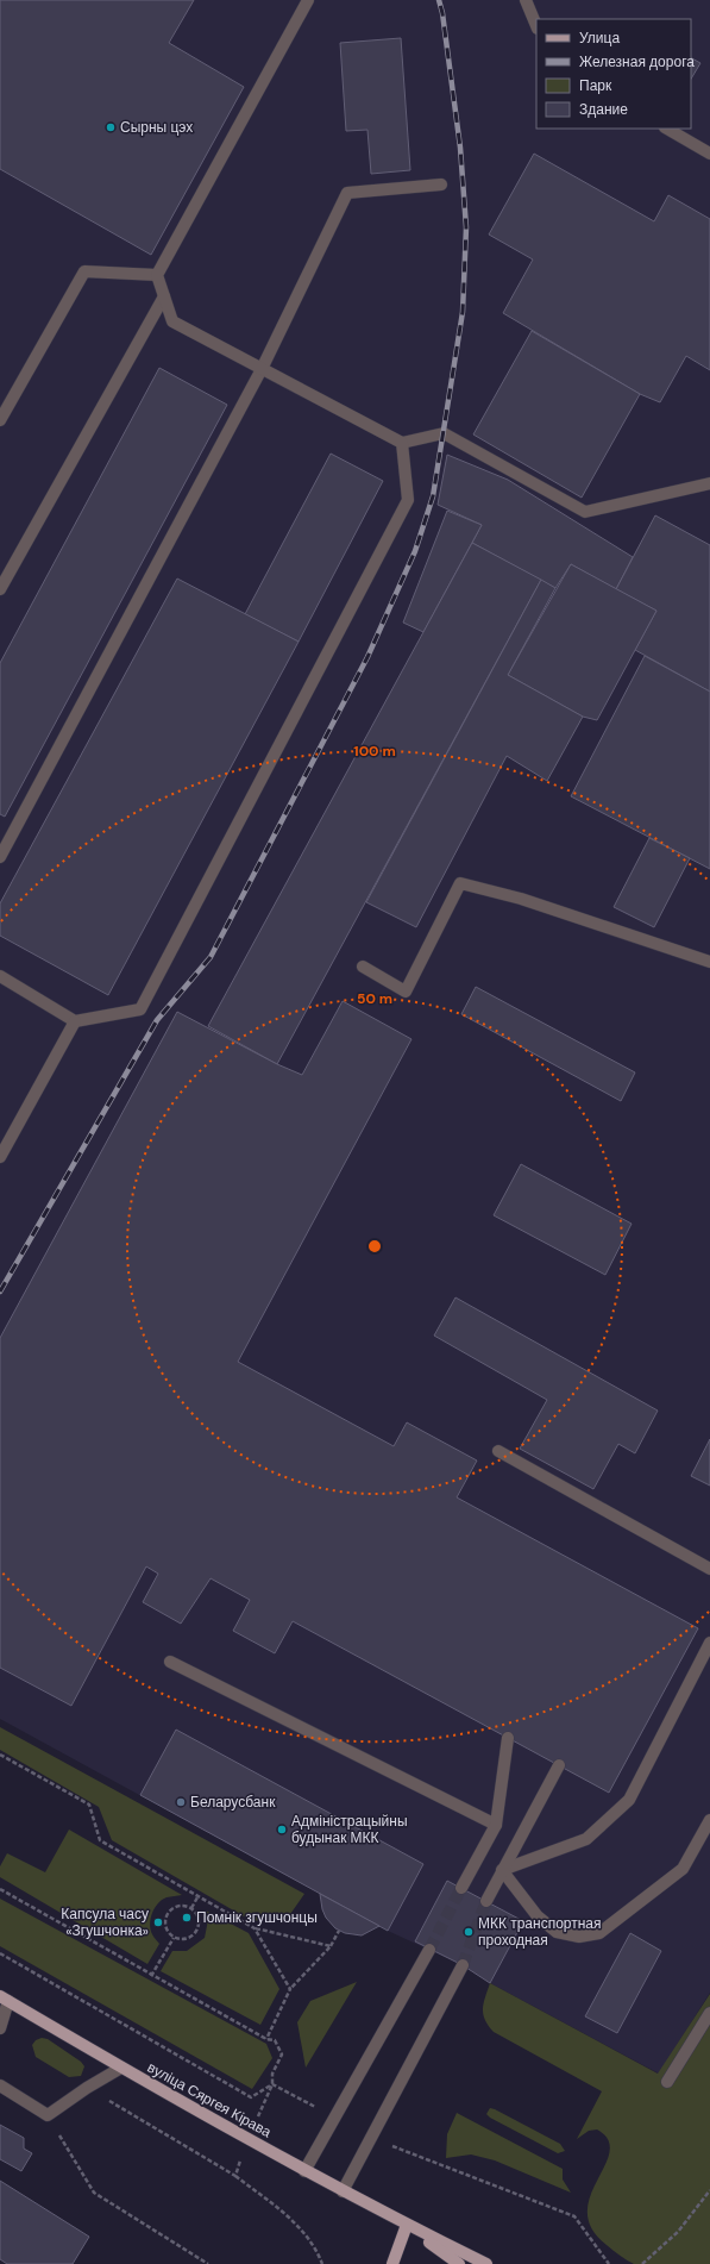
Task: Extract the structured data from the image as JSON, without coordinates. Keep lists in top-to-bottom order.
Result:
{
  "streets": {
    "main road": ["вуліца Сяргея Кірава"]
  },
  "places": [
    "Сырны цэх",
    "Беларусбанк",
    "Адміністрацыйны будынак МКК",
    "Помнік згушчонцы",
    "Капсула часу «Згушчонка»",
    "МКК транспортная проходная"
  ],
  "legend": [
    "Улица",
    "Железная дорога",
    "Парк",
    "Здание"
  ],
  "rings": ["100 m", "50 m"]
}
